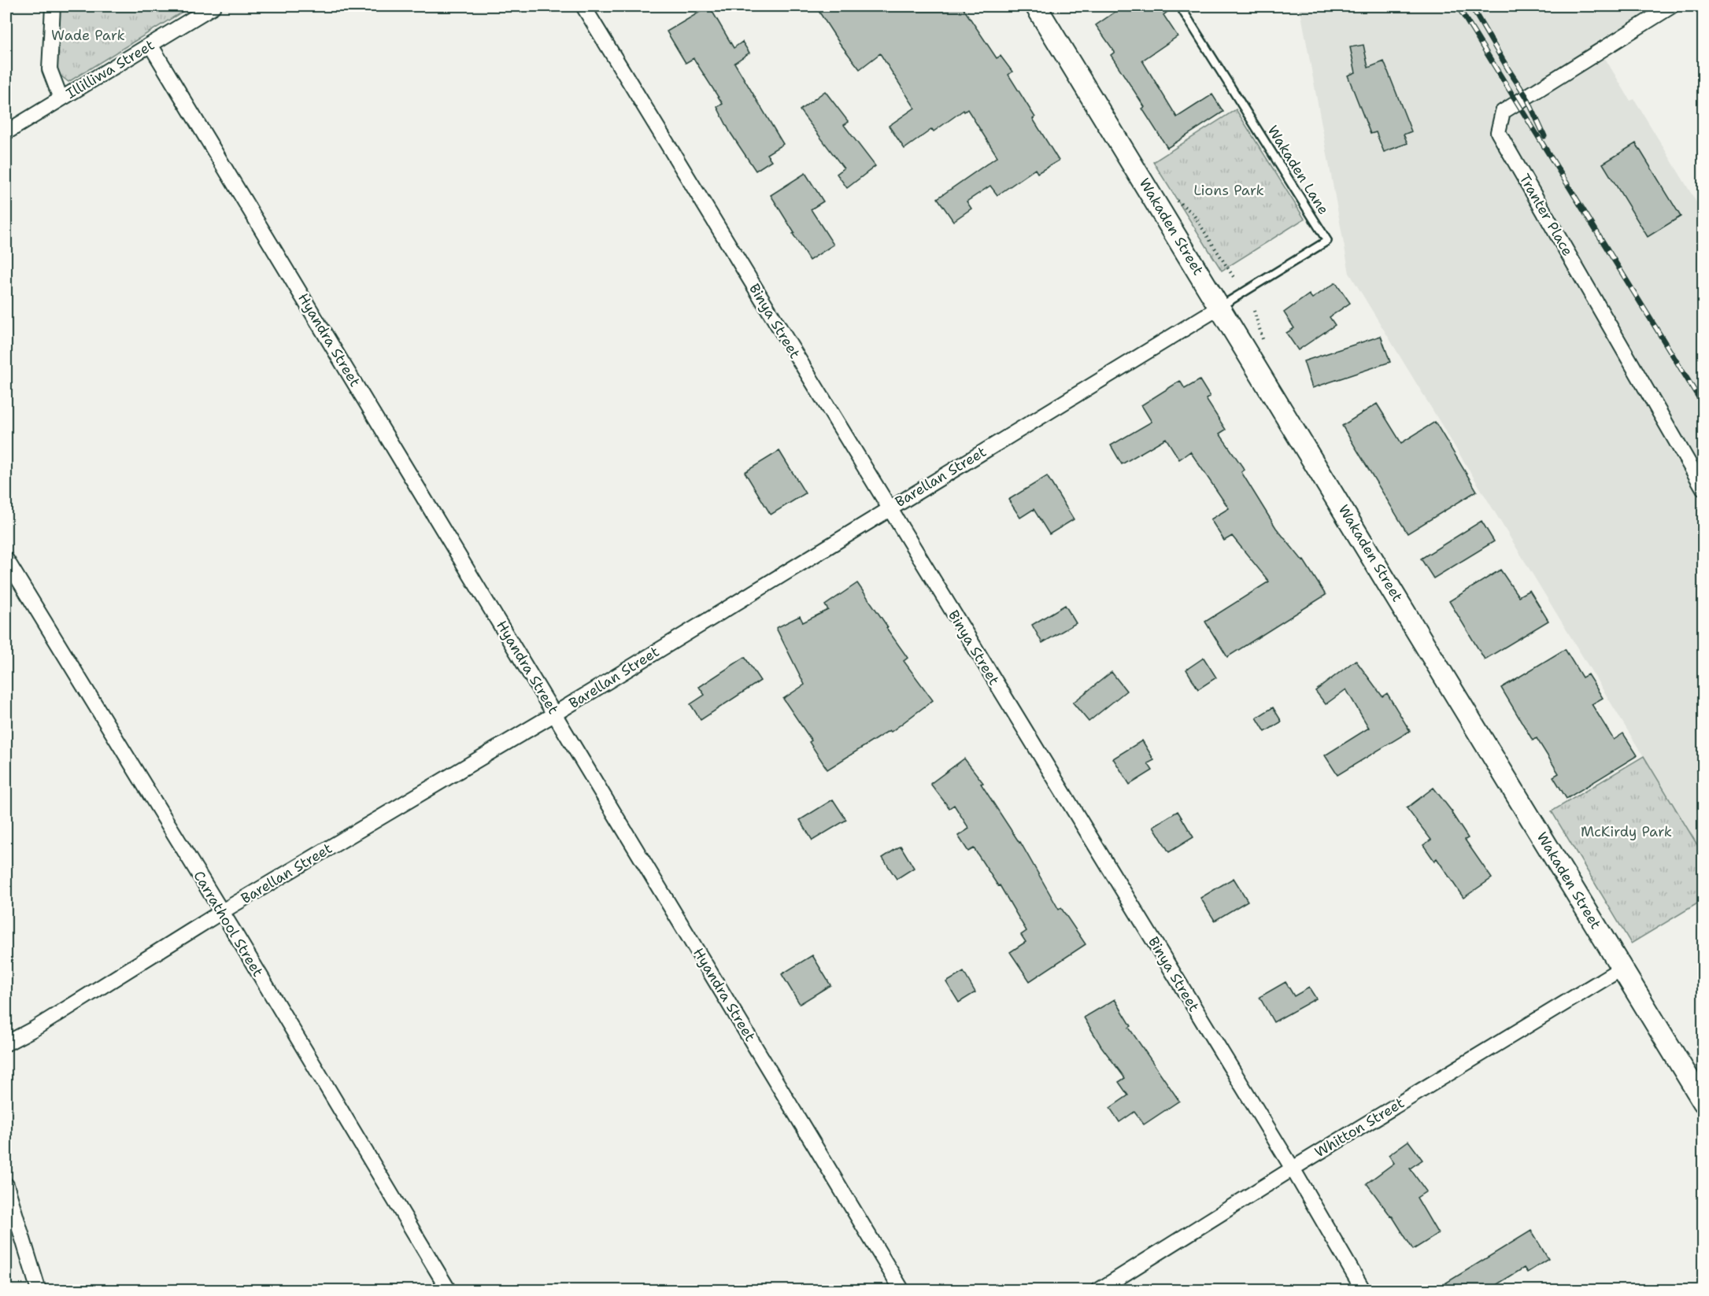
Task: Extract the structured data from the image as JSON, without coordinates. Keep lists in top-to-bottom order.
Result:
{
  "streets": {
    "street": [
      "Illilliwa Street",
      "Tranter Place",
      "Wakaden Street",
      "Binya Street",
      "Hyandra Street",
      "Barellan Street",
      "Carrathool Street",
      "Whitton Street"
    ],
    "lane": ["Wakaden Lane"]
  },
  "crossings": [
    ["Illilliwa Street", "Hyandra Street"],
    ["Wakaden Lane", "Wakaden Street"],
    ["Wakaden Lane", "Barellan Street"],
    ["Wakaden Street", "Barellan Street"],
    ["Wakaden Street", "Whitton Street"],
    ["Binya Street", "Barellan Street"],
    ["Binya Street", "Whitton Street"],
    ["Hyandra Street", "Barellan Street"],
    ["Barellan Street", "Carrathool Street"]
  ],
  "parks": ["Wade Park", "Lions Park", "McKirdy Park"]
}
